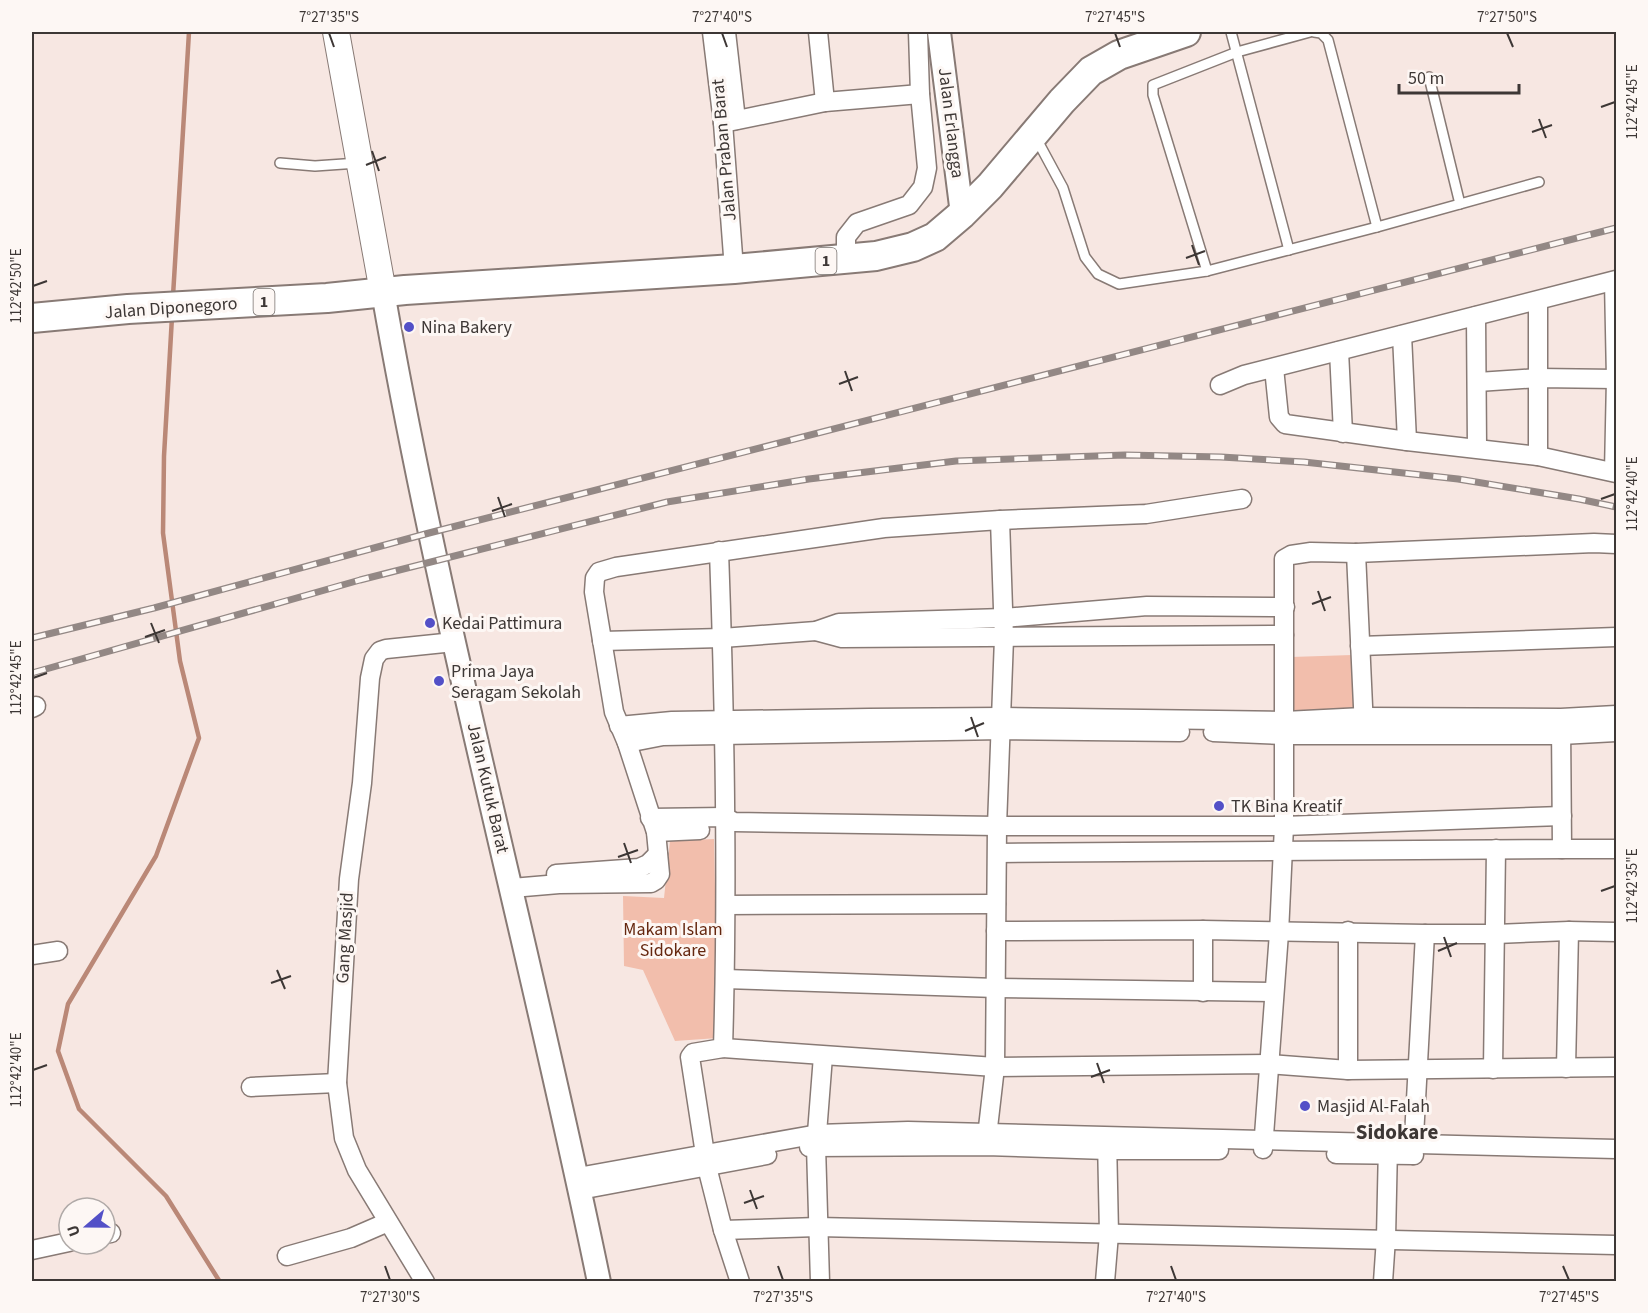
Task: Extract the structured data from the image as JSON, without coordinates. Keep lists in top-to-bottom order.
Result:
{
  "streets": {
    "highway": ["1", "Jalan Diponegoro"],
    "street": [
      "Jalan Erlangga",
      "Jalan Praban Barat",
      "Jalan Kutuk Barat",
      "Gang Masjid"
    ]
  },
  "crossings": [
    ["Jalan Erlangga", "1"],
    ["Jalan Praban Barat", "1"],
    ["1", "Jalan Diponegoro"],
    ["1", "Jalan Kutuk Barat"],
    ["Jalan Diponegoro", "Jalan Kutuk Barat"],
    ["Jalan Kutuk Barat", "Gang Masjid"]
  ],
  "districts": ["Sidokare"],
  "parks": ["Makam Islam Sidokare"],
  "places": [
    "Nina Bakery",
    "Kedai Pattimura",
    "Prima Jaya Seragam Sekolah",
    "TK Bina Kreatif",
    "Masjid Al-Falah"
  ],
  "scale_bar": "50 m",
  "north": "left",
  "coordinates": [
    "7°27'35\"S",
    "7°27'40\"S",
    "7°27'45\"S",
    "7°27'50\"S",
    "112°42'45\"E",
    "112°42'50\"E",
    "112°42'40\"E",
    "112°42'35\"E",
    "7°27'30\"S"
  ]
}
